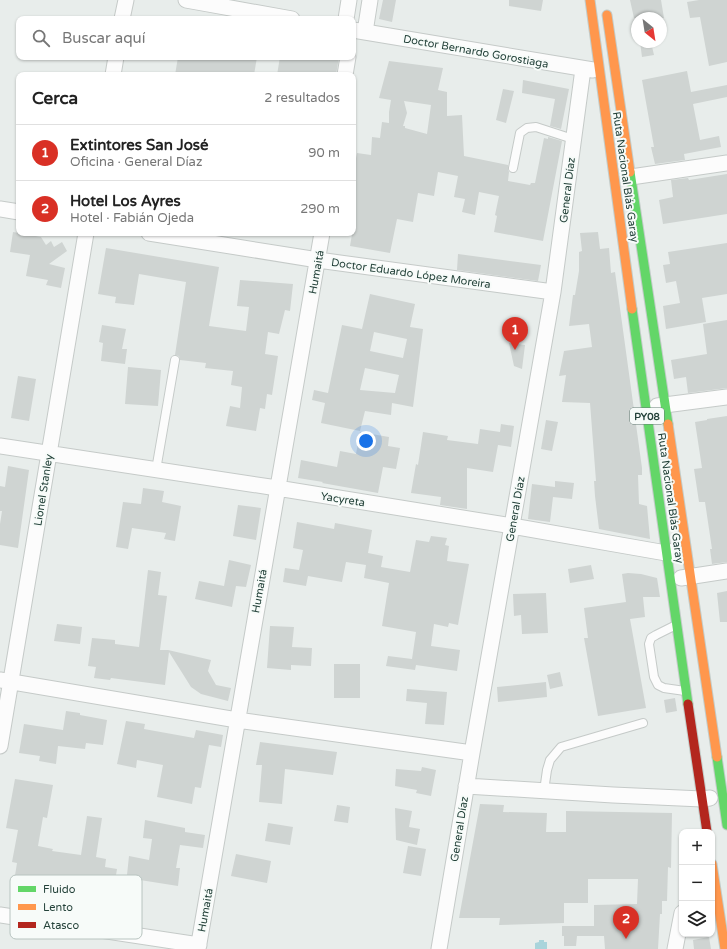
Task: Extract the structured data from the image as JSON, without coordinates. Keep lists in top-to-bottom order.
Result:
{
  "streets": {
    "highway": ["Ruta Nacional Blás Garay", "PY08"],
    "street": [
      "Doctor Bernardo Gorostiaga",
      "General Díaz",
      "Humaitá",
      "Doctor Eduardo López Moreira",
      "Lionel Stanley",
      "Yacyreta"
    ]
  },
  "crossings": [
    ["Doctor Bernardo Gorostiaga", "Ruta Nacional Blás Garay"],
    ["Doctor Bernardo Gorostiaga", "General Díaz"],
    ["Ruta Nacional Blás Garay", "Yacyreta"],
    ["General Díaz", "Doctor Eduardo López Moreira"],
    ["General Díaz", "Yacyreta"],
    ["Humaitá", "Doctor Eduardo López Moreira"],
    ["Humaitá", "Yacyreta"],
    ["Lionel Stanley", "Yacyreta"]
  ],
  "legend": ["Fluido", "Lento", "Atasco"],
  "north": "bottom right",
  "page": {
    "search": "Buscar aquí",
    "heading": ["Cerca", "2 resultados"],
    "list": [
      {
        "mark": "1",
        "name": "Extintores San José",
        "note": "Oficina · General Díaz",
        "value": "90 m"
      },
      {
        "mark": "2",
        "name": "Hotel Los Ayres",
        "note": "Hotel · Fabián Ojeda",
        "value": "290 m"
      }
    ],
    "pins": ["1", "2"],
    "map_buttons": ["+", "−"]
  }
}
